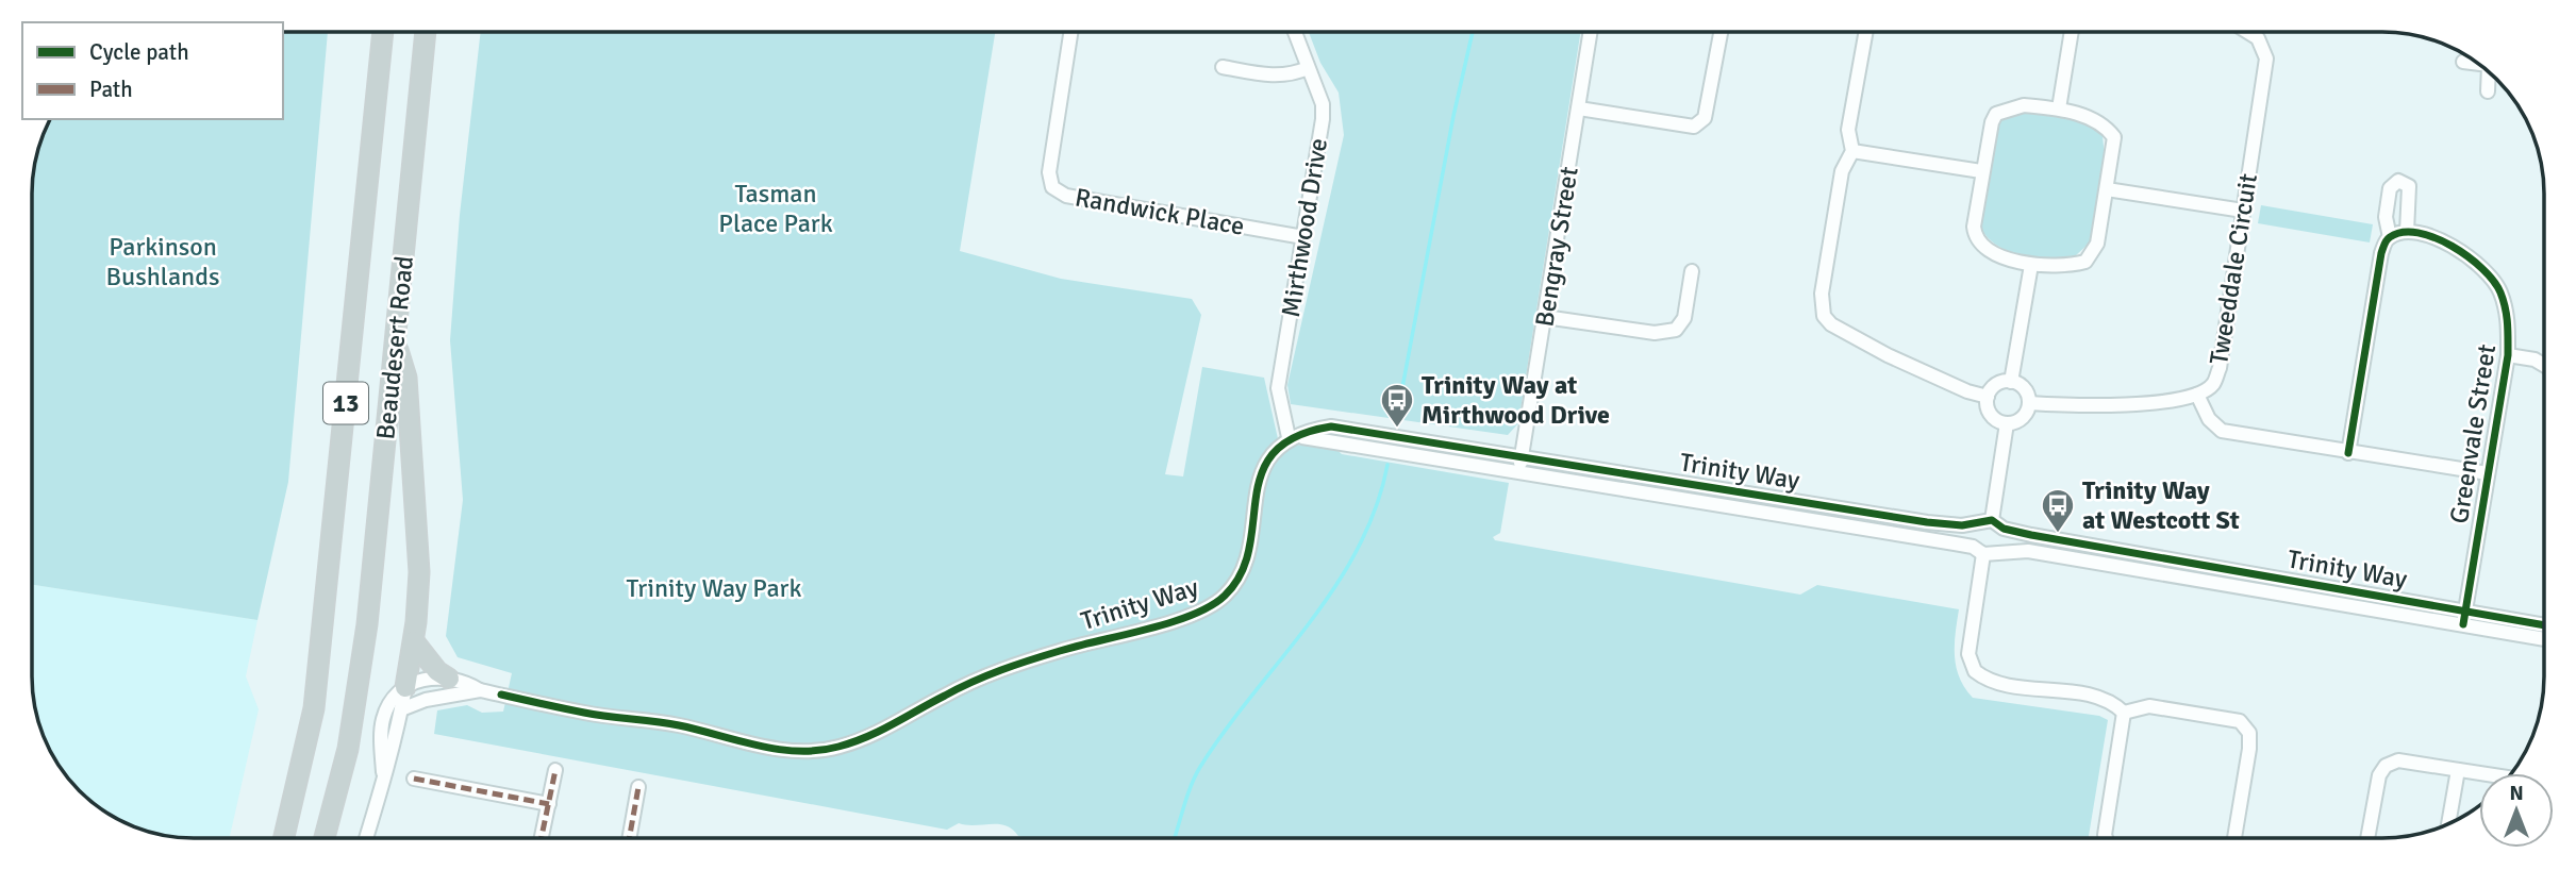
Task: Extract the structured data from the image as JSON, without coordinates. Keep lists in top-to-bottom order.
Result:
{
  "streets": {
    "highway": ["Beaudesert Road", "13"],
    "street": [
      "Randwick Place",
      "Mirthwood Drive",
      "Bengray Street",
      "Tweeddale Circuit",
      "Greenvale Street",
      "Trinity Way"
    ]
  },
  "crossings": [
    ["Randwick Place", "Mirthwood Drive"],
    ["Mirthwood Drive", "Trinity Way"],
    ["Bengray Street", "Trinity Way"],
    ["Greenvale Street", "Trinity Way"]
  ],
  "parks": ["Tasman Place Park", "Parkinson Bushlands", "Trinity Way Park"],
  "places": {
    "bus stop": ["Trinity Way at Mirthwood Drive", "Trinity Way at Westcott St"]
  },
  "legend": ["Cycle path", "Path"],
  "north": "top"
}
